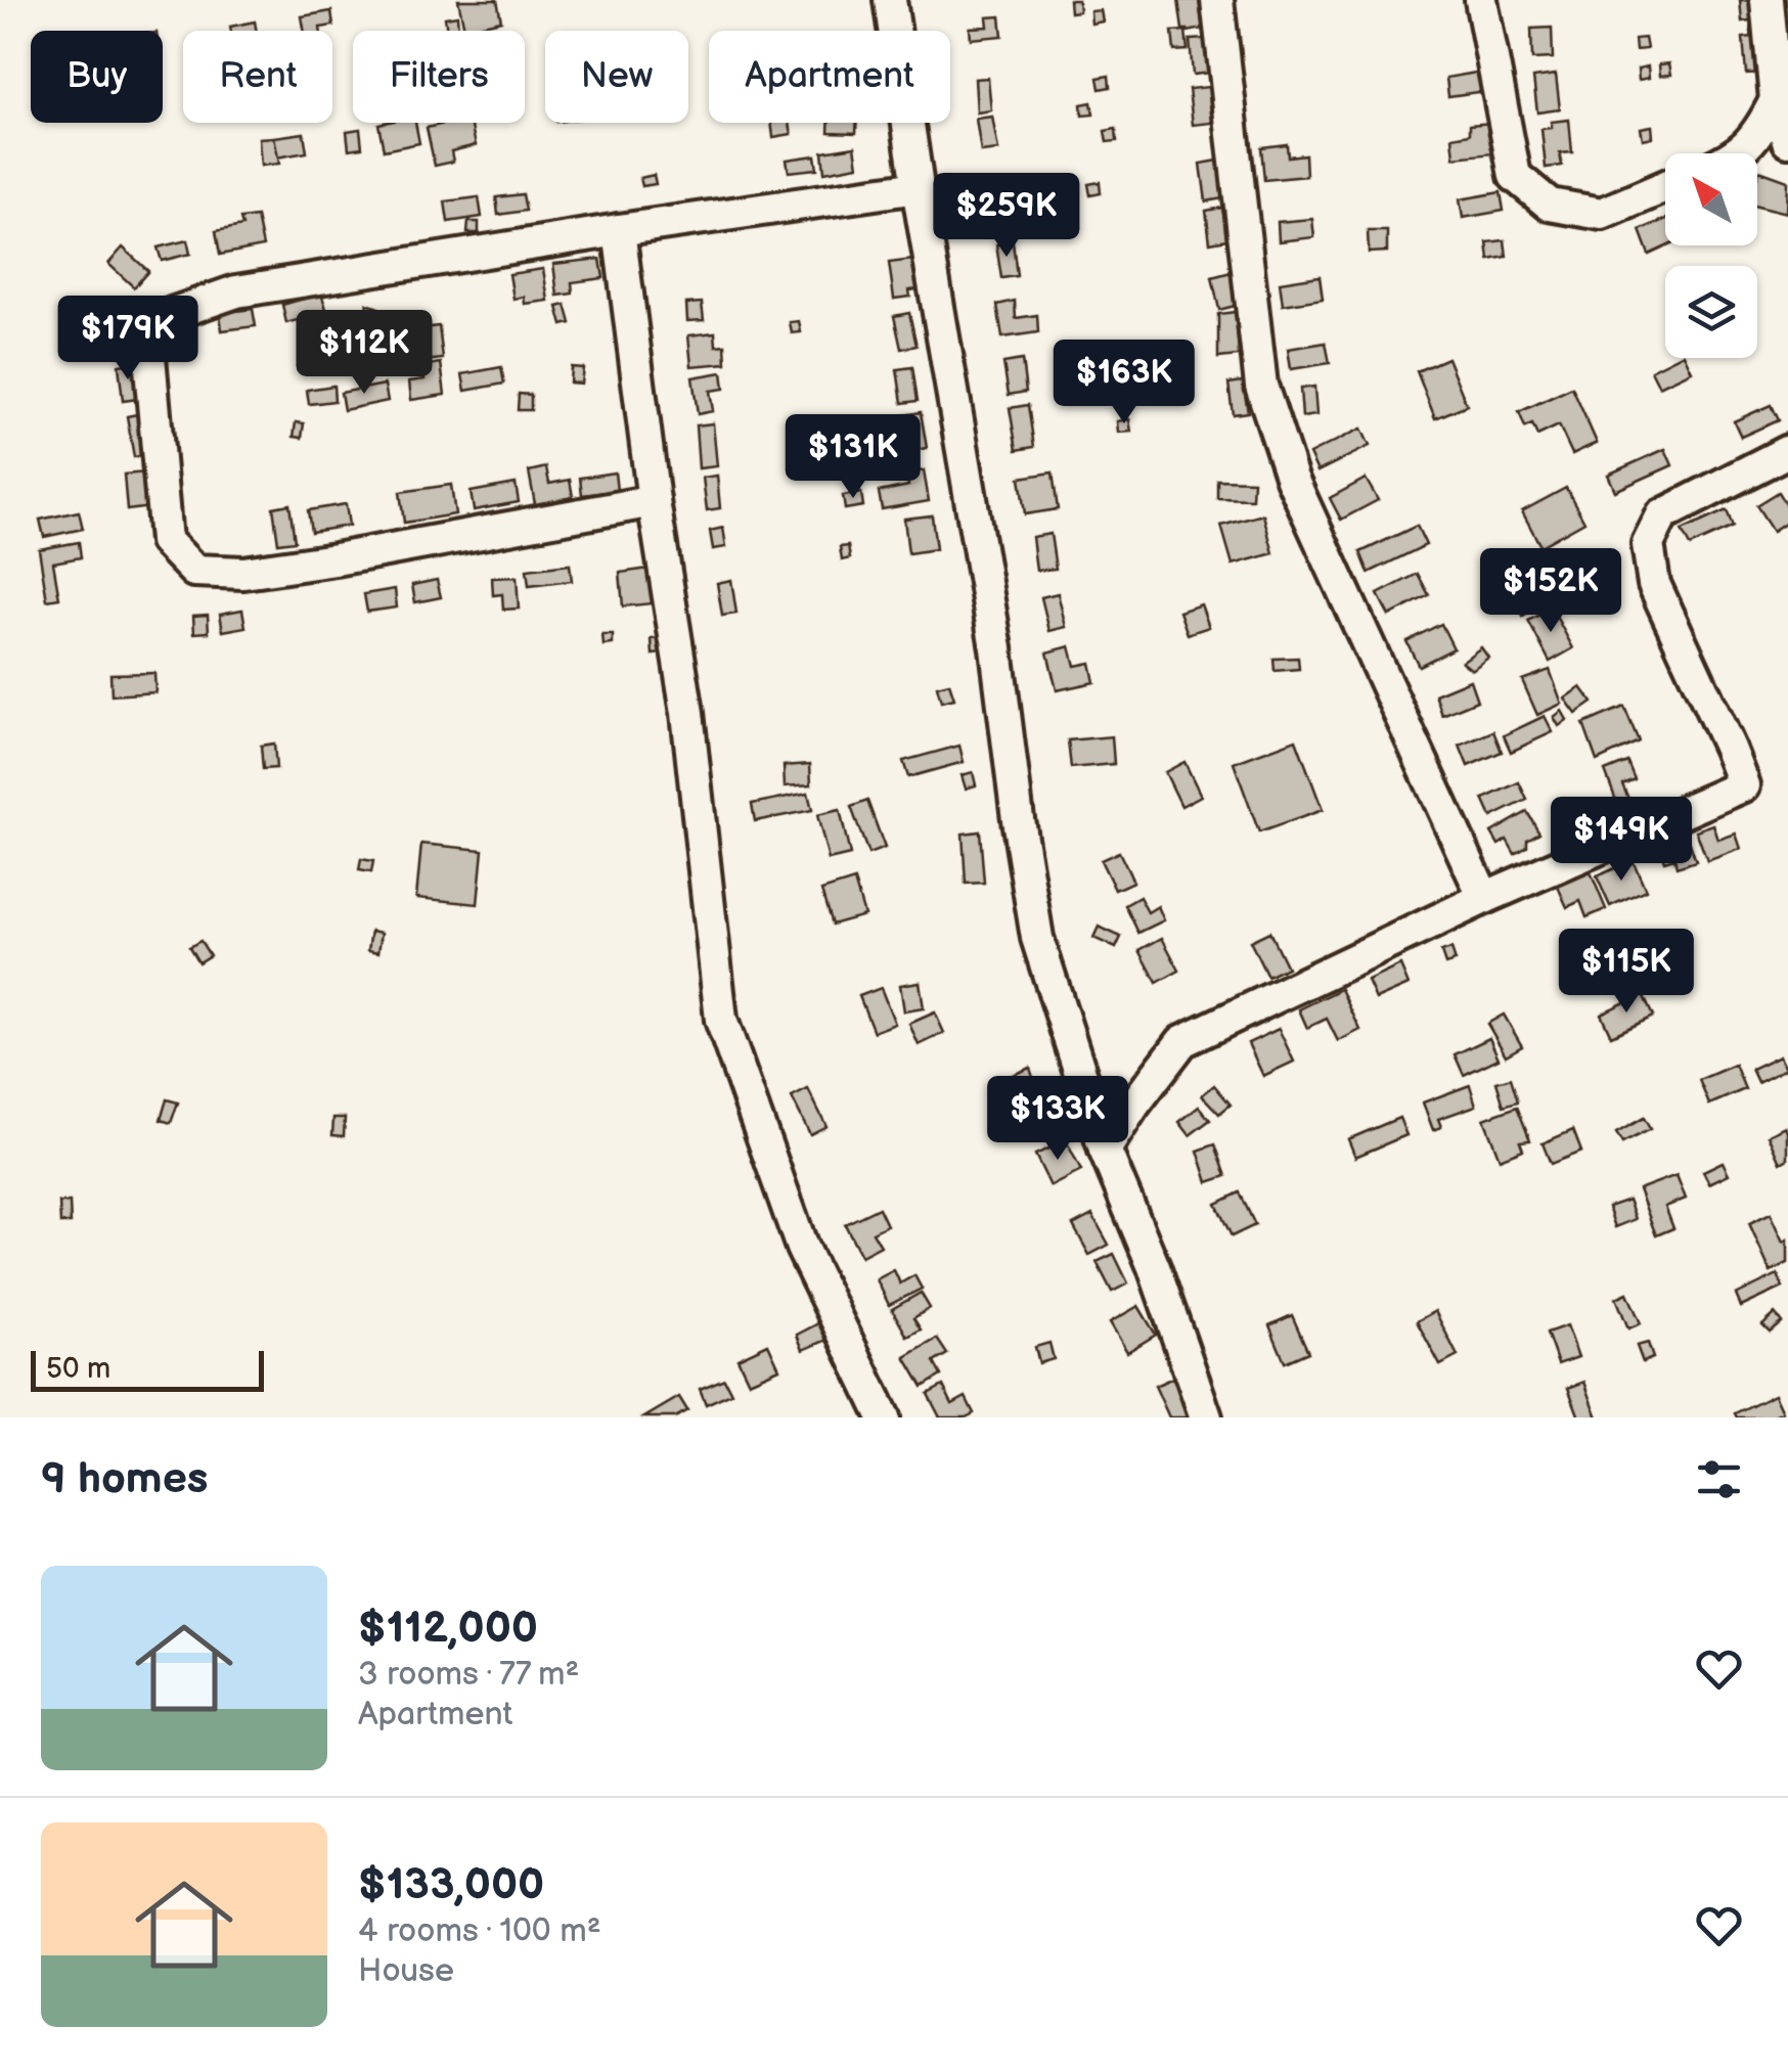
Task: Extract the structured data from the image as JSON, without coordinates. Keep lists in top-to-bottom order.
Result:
{
  "scale_bar": "50 m",
  "north": "top left",
  "page": {
    "chip": [
      "Buy",
      "Rent",
      "Filters",
      "New",
      "Apartment"
    ],
    "price": [
      "$259K",
      "$179K",
      "$112K",
      "$163K",
      "$131K",
      "$152K",
      "$149K",
      "$115K",
      "$133K"
    ],
    "scale": "50 m",
    "heading": "9 homes",
    "list": [
      {
        "name": "$112,000",
        "note": "3 rooms · 77 m² · Apartment"
      },
      {
        "name": "$133,000",
        "note": "4 rooms · 100 m² · House"
      }
    ]
  }
}
